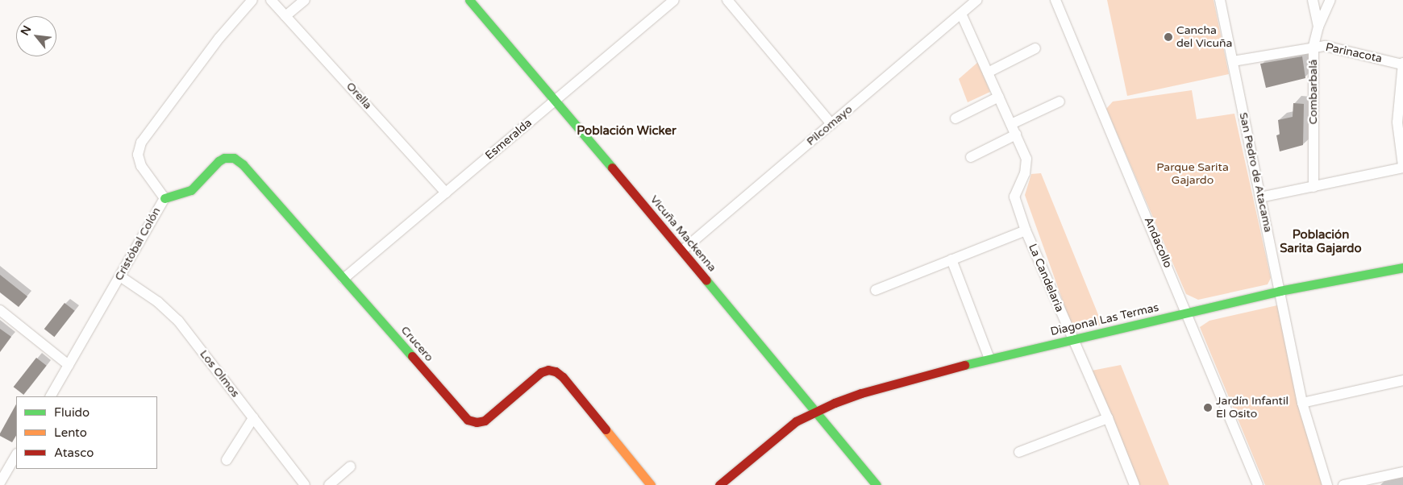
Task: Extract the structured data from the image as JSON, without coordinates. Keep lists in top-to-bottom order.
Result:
{
  "streets": {
    "street": [
      "Parinacota",
      "Combarbalá",
      "Orella",
      "Pilcomayo",
      "Esmeralda",
      "San Pedro de Atacama",
      "Vicuña Mackenna",
      "Andacollo",
      "Cristóbal Colón",
      "La Candelaria",
      "Diagonal Las Termas",
      "Crucero",
      "Los Olmos"
    ]
  },
  "crossings": [
    ["Parinacota", "Combarbalá"],
    ["Parinacota", "San Pedro de Atacama"],
    ["Orella", "Esmeralda"],
    ["Pilcomayo", "Vicuña Mackenna"],
    ["Esmeralda", "Vicuña Mackenna"],
    ["Esmeralda", "Crucero"],
    ["San Pedro de Atacama", "Diagonal Las Termas"],
    ["Vicuña Mackenna", "Diagonal Las Termas"],
    ["Andacollo", "Diagonal Las Termas"],
    ["Cristóbal Colón", "Crucero"],
    ["Cristóbal Colón", "Los Olmos"],
    ["La Candelaria", "Diagonal Las Termas"]
  ],
  "districts": ["Población Wicker", "Población Sarita Gajardo"],
  "parks": ["Parque Sarita Gajardo"],
  "places": ["Cancha del Vicuña", "Jardín Infantil El Osito"],
  "legend": ["Fluido", "Lento", "Atasco"],
  "north": "top left"
}
